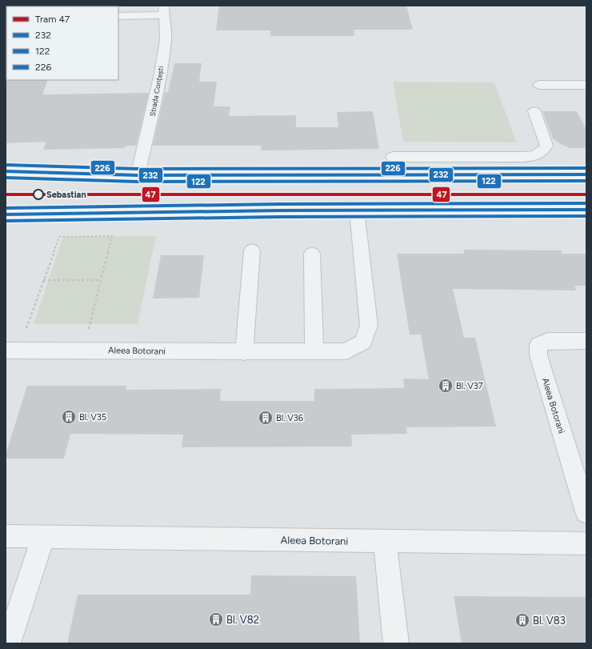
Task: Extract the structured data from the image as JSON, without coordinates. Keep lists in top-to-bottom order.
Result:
{
  "streets": {
    "street": ["Strada Conțești", "Aleea Botorani"]
  },
  "places": {
    "other": ["Sebastian"],
    "building": [
      "Bl. V37",
      "Bl. V35",
      "Bl. V36",
      "Bl. V82",
      "Bl. V83"
    ]
  },
  "lines": [
    "transit line 226",
    "transit line 232",
    "transit line 122",
    "tram line 47"
  ],
  "legend": [
    "Tram 47",
    "232",
    "122",
    "226"
  ]
}
